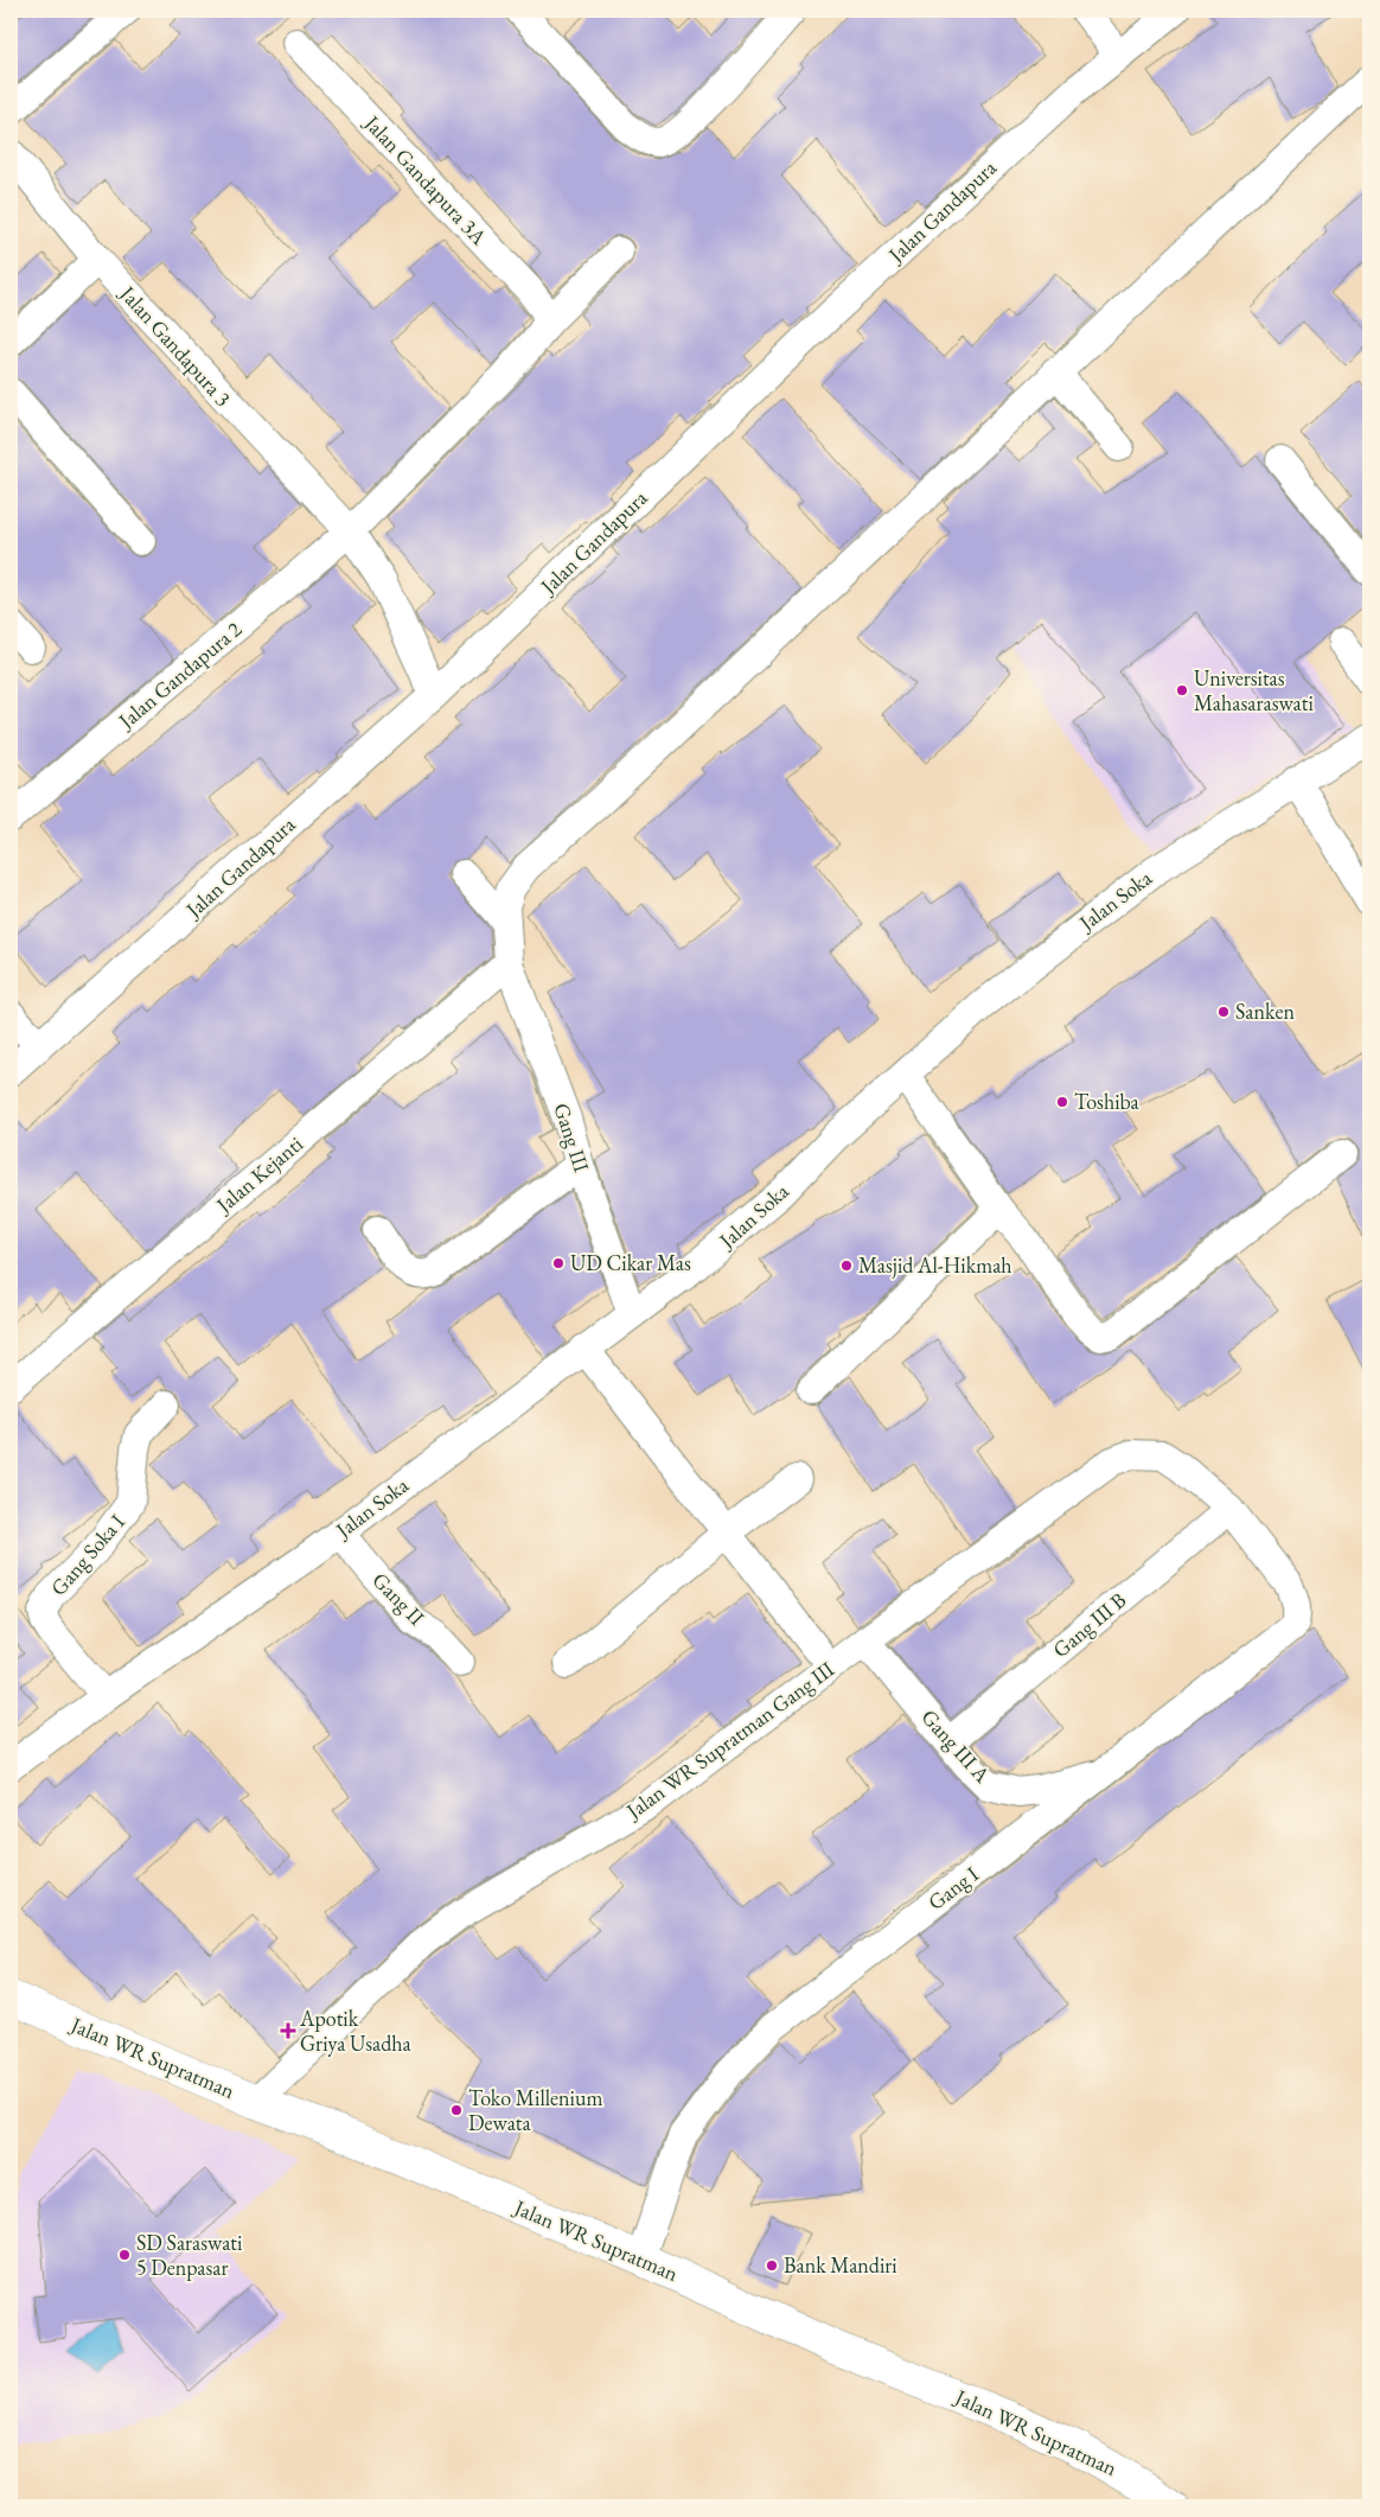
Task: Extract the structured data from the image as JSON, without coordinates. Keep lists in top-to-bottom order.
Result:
{
  "streets": {
    "main road": ["Jalan WR Supratman"],
    "street": [
      "Jalan Gandapura 3A",
      "Jalan Gandapura",
      "Jalan Gandapura 3",
      "Jalan Gandapura 2",
      "Jalan Soka",
      "Gang III",
      "Jalan Kejanti",
      "Gang Soka I",
      "Gang II",
      "Gang III B",
      "Jalan WR Supratman Gang III",
      "Gang III A",
      "Gang I"
    ]
  },
  "crossings": [
    ["Jalan Gandapura", "Jalan Gandapura 3"],
    ["Jalan Gandapura 3", "Jalan Gandapura 2"],
    ["Jalan Soka", "Gang III"],
    ["Jalan Soka", "Gang Soka I"],
    ["Jalan Soka", "Gang II"],
    ["Gang III", "Jalan Kejanti"],
    ["Gang III B", "Gang III A"],
    ["Gang III B", "Gang I"],
    ["Jalan WR Supratman Gang III", "Gang III A"],
    ["Jalan WR Supratman Gang III", "Gang I"],
    ["Jalan WR Supratman Gang III", "Jalan WR Supratman"],
    ["Gang III A", "Gang I"],
    ["Gang I", "Jalan WR Supratman"]
  ],
  "places": {
    "other": [
      "Universitas Mahasaraswati",
      "Sanken",
      "Toshiba",
      "UD Cikar Mas",
      "Masjid Al-Hikmah",
      "Toko Millenium Dewata",
      "SD Saraswati 5 Denpasar",
      "Bank Mandiri"
    ],
    "health": ["Apotik Griya Usadha"]
  }
}
